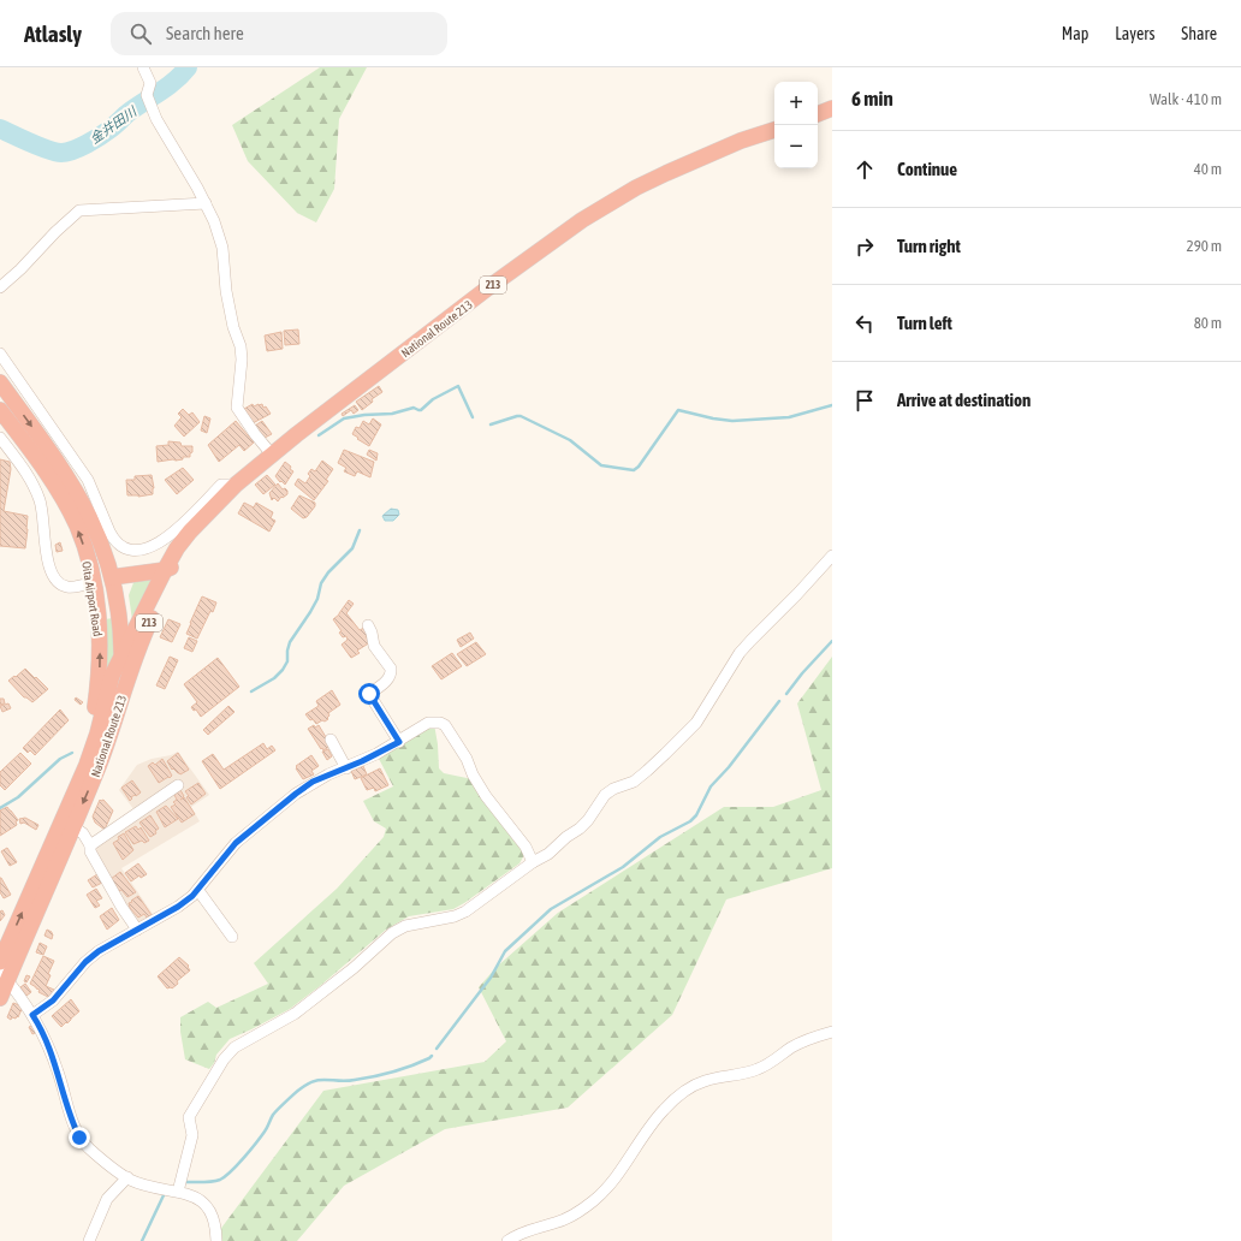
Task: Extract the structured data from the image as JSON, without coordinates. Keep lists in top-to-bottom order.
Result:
{
  "streets": {
    "highway": ["213", "National Route 213", "Oita Airport Road"]
  },
  "crossings": [
    ["National Route 213", "Oita Airport Road"]
  ],
  "water": ["金井田川"],
  "page": {
    "header": "Atlasly",
    "search": "Search here",
    "nav": ["Map", "Layers", "Share"],
    "heading": ["6 min", "Walk · 410 m"],
    "map_buttons": ["+", "−"],
    "list": [
      ["Continue", "40 m"],
      ["Turn right", "290 m"],
      ["Turn left", "80 m"],
      "Arrive at destination"
    ]
  }
}
